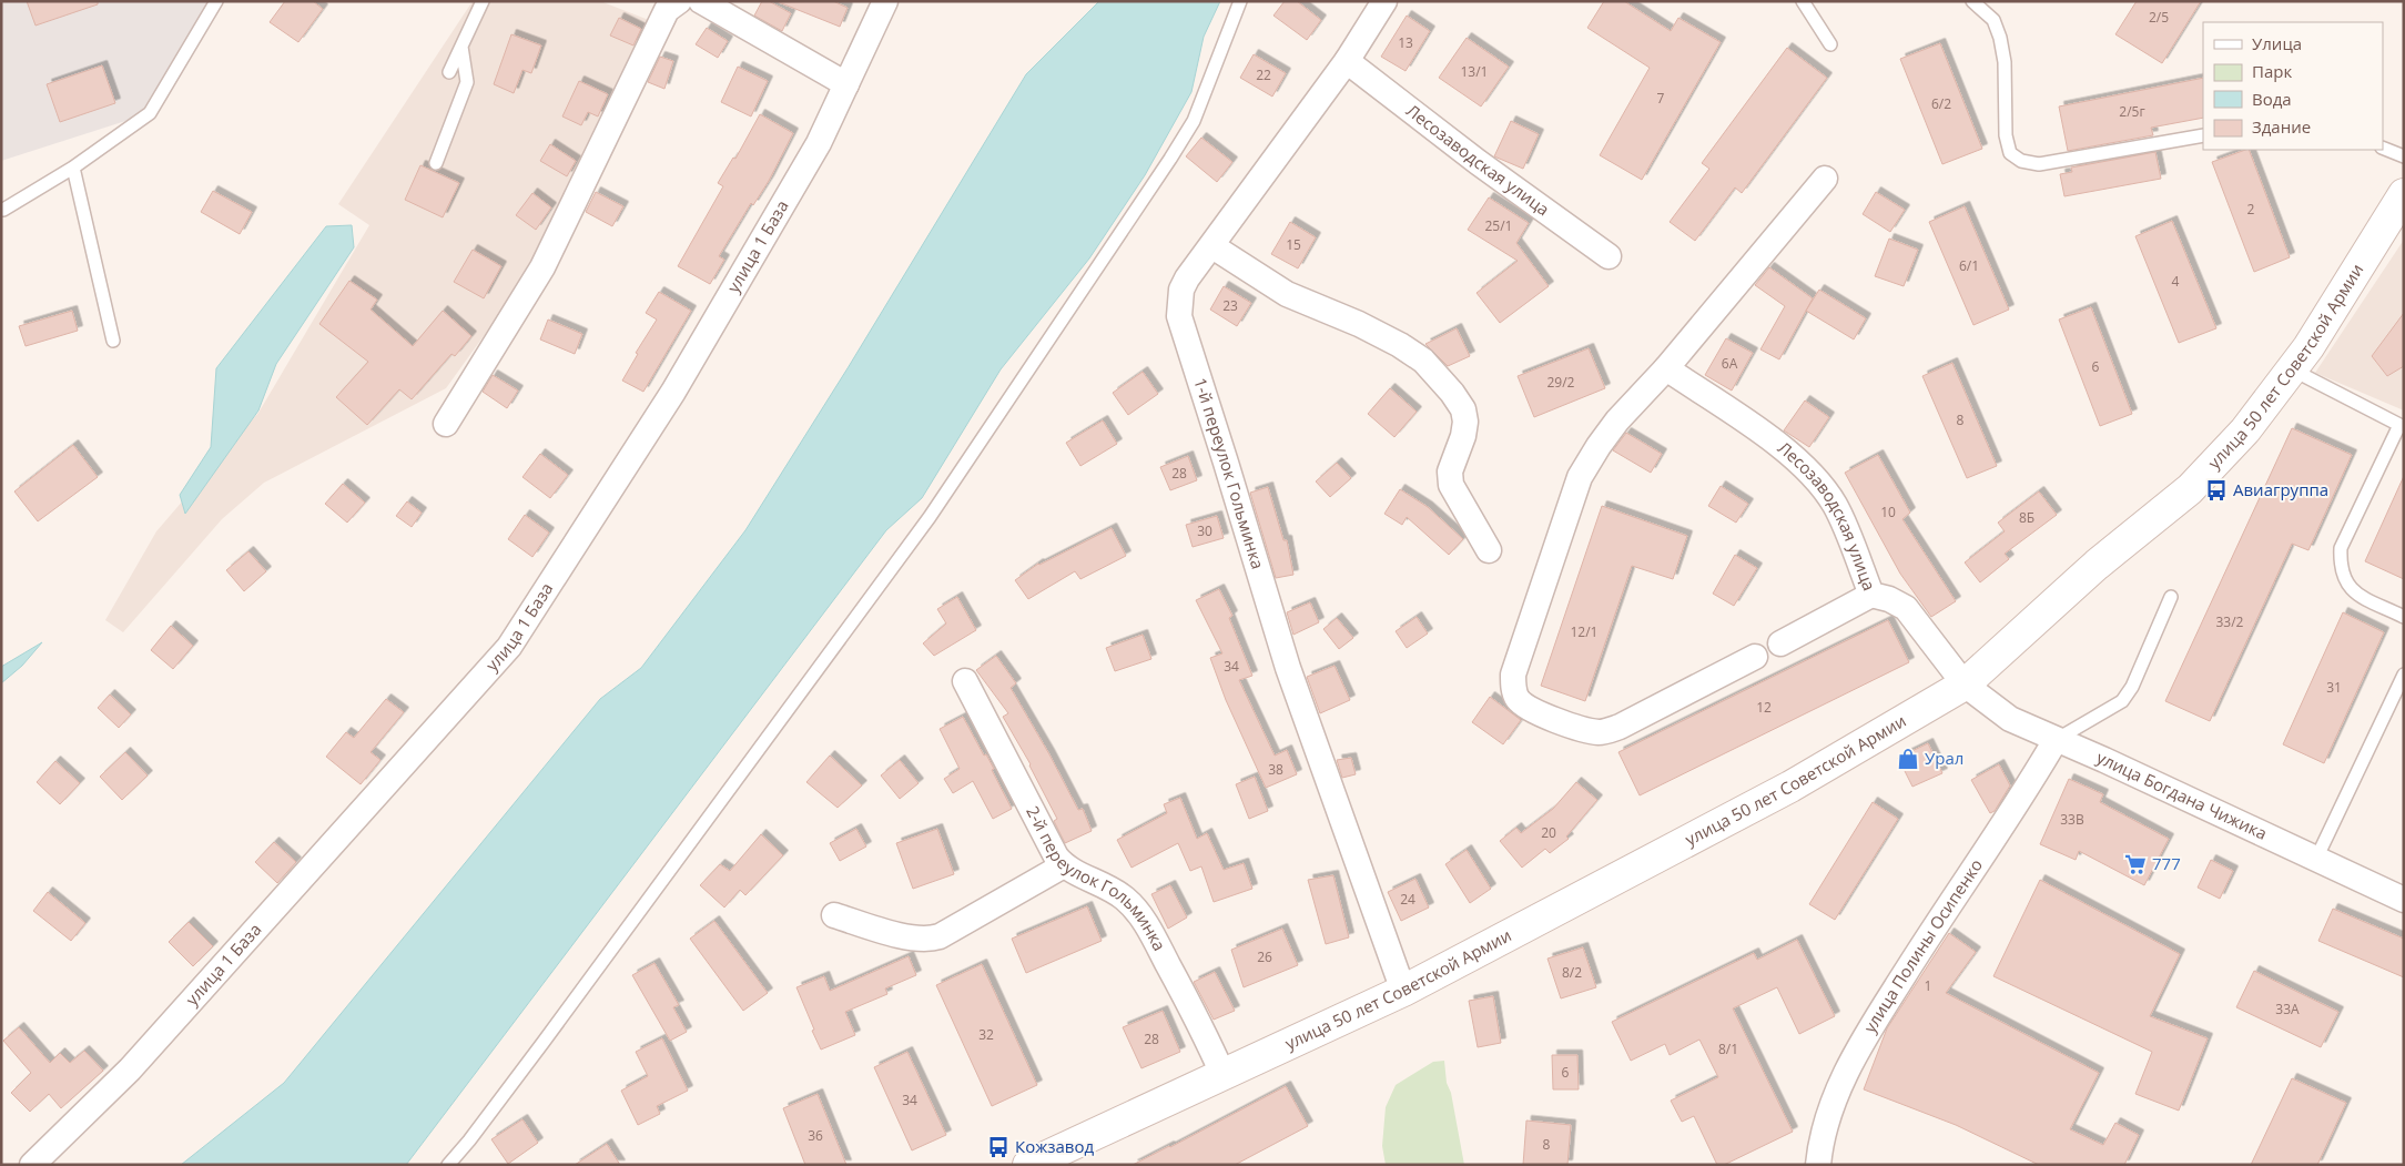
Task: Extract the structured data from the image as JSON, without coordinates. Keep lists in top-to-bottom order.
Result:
{
  "streets": {
    "main road": ["улица 50 лет Советской Армии"],
    "street": [
      "Лесозаводская улица",
      "улица 1 База",
      "1-й переулок Гольминка",
      "улица Богдана Чижика",
      "2-й переулок Гольминка",
      "улица Полины Осипенко"
    ]
  },
  "crossings": [
    ["Лесозаводская улица", "улица 50 лет Советской Армии"],
    ["Лесозаводская улица", "1-й переулок Гольминка"],
    ["Лесозаводская улица", "улица Богдана Чижика"],
    ["улица 50 лет Советской Армии", "1-й переулок Гольминка"],
    ["улица 50 лет Советской Армии", "улица Богдана Чижика"],
    ["улица 50 лет Советской Армии", "2-й переулок Гольминка"],
    ["улица Богдана Чижика", "улица Полины Осипенко"]
  ],
  "places": {
    "bus stop": ["Авиагруппа", "Кожзавод"],
    "shop": ["Урал"],
    "supermarket": ["777"]
  },
  "house_numbers": [
    "2/5",
    "13",
    "13/1",
    "22",
    "7",
    "6/2",
    "2/5г",
    "2",
    "25/1",
    "15",
    "6/1",
    "4",
    "23",
    "6А",
    "6",
    "29/2",
    "8",
    "28",
    "10",
    "8Б",
    "30",
    "33/2",
    "12/1",
    "34",
    "31",
    "12",
    "38",
    "33В",
    "20",
    "24",
    "26",
    "8/2",
    "1",
    "33А",
    "32",
    "28",
    "8/1",
    "6",
    "34",
    "36",
    "8"
  ],
  "legend": [
    "Улица",
    "Парк",
    "Вода",
    "Здание"
  ]
}
